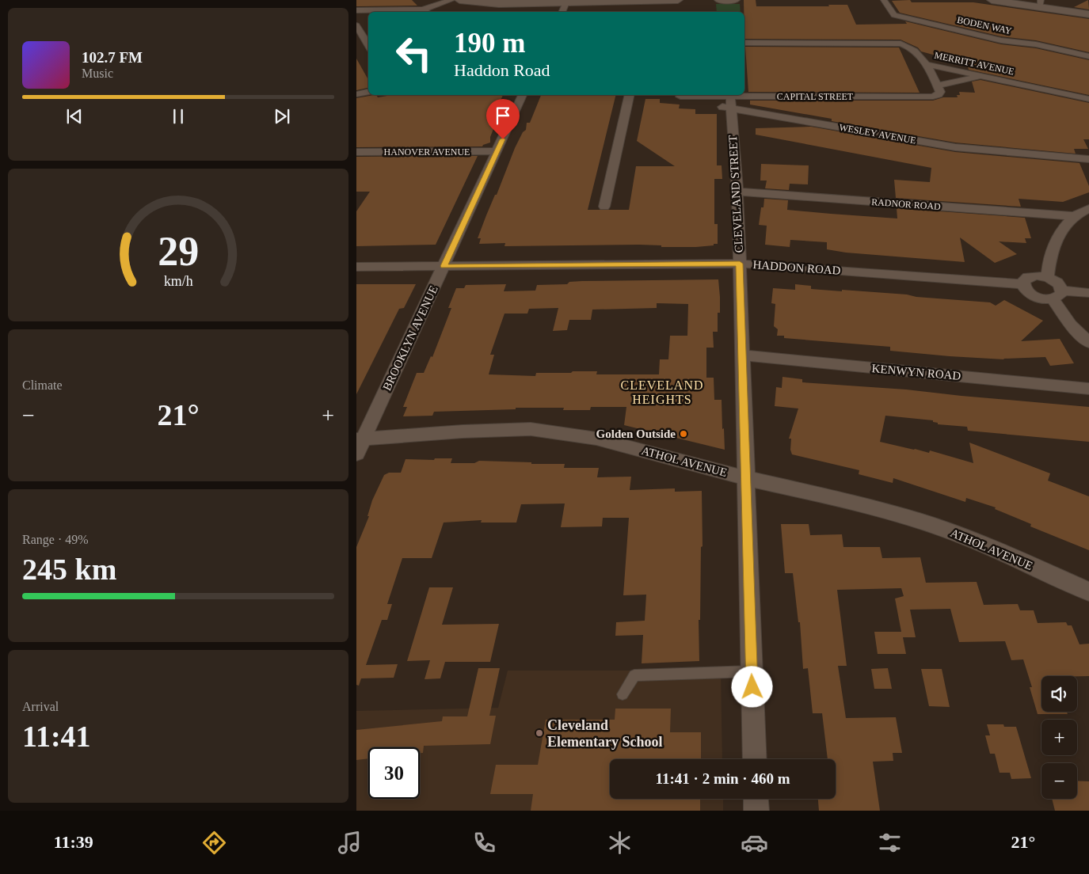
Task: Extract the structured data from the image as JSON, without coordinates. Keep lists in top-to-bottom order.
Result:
{
  "streets": {
    "street": [
      "BODEN WAY",
      "MERRITT AVENUE",
      "CAPITAL STREET",
      "WESLEY AVENUE",
      "HANOVER AVENUE",
      "CLEVELAND STREET",
      "RADNOR ROAD",
      "HADDON ROAD",
      "BROOKLYN AVENUE",
      "KENWYN ROAD",
      "ATHOL AVENUE"
    ]
  },
  "crossings": [
    ["CAPITAL STREET", "WESLEY AVENUE"],
    ["CAPITAL STREET", "CLEVELAND STREET"],
    ["WESLEY AVENUE", "CLEVELAND STREET"],
    ["HANOVER AVENUE", "BROOKLYN AVENUE"],
    ["CLEVELAND STREET", "RADNOR ROAD"],
    ["CLEVELAND STREET", "HADDON ROAD"],
    ["CLEVELAND STREET", "KENWYN ROAD"],
    ["CLEVELAND STREET", "ATHOL AVENUE"],
    ["HADDON ROAD", "BROOKLYN AVENUE"],
    ["BROOKLYN AVENUE", "ATHOL AVENUE"]
  ],
  "districts": ["CLEVELAND HEIGHTS"],
  "places": ["Golden Outside", "Cleveland Elementary School"],
  "page": {
    "turn": ["190 m", "Haddon Road"],
    "song": ["102.7 FM", "Music"],
    "tile": [
      "Climate",
      ["Range · 49%", "245 km"],
      ["Arrival", "11:41"]
    ],
    "heat": ["−", "21°", "+"],
    "map_buttons": ["+", "−"],
    "limit": "30",
    "trip": "11:41 · 2 min · 460 m",
    "tabs": ["11:39", "21°"],
    "gauge": ["29", "km/h"]
  }
}
